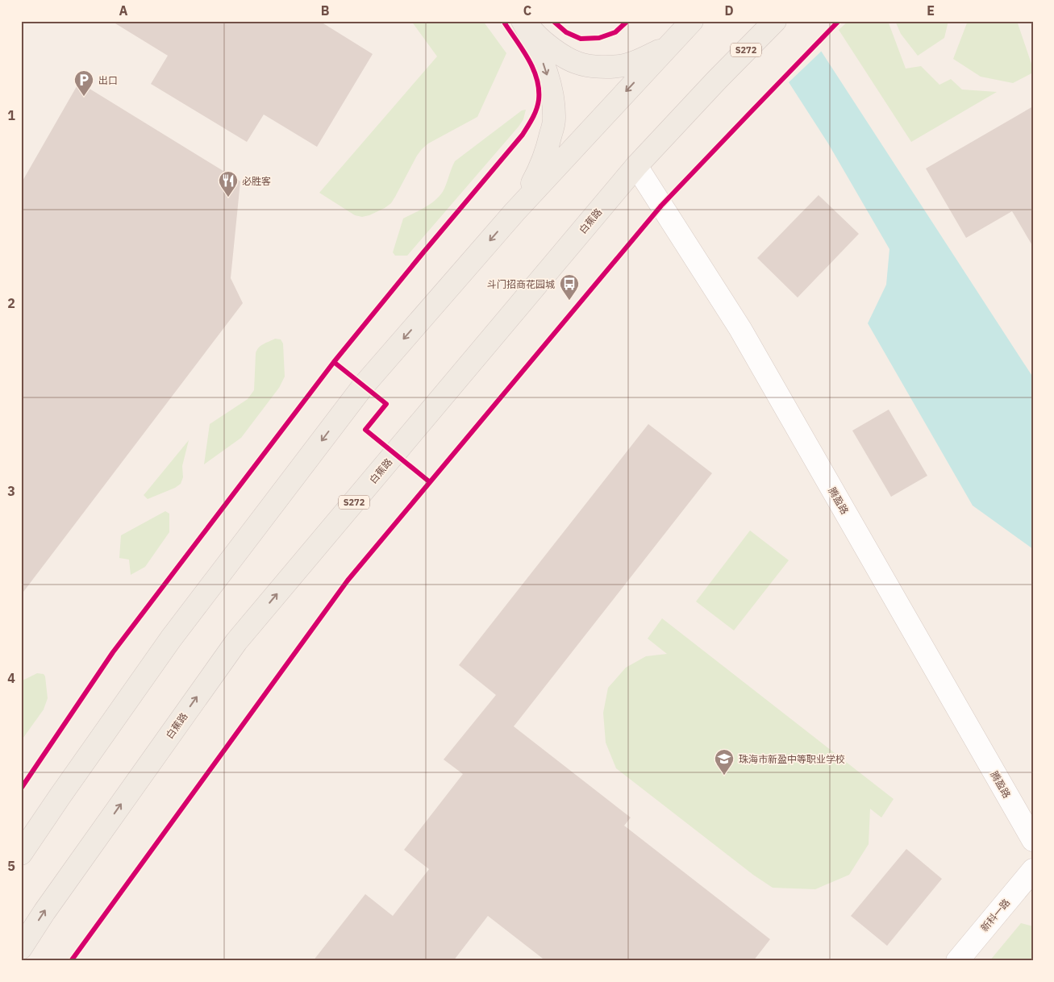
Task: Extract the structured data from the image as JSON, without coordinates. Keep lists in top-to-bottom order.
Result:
{
  "streets": {
    "main road": ["S272", "白蕉路"],
    "street": ["腾盈路", "新科一路"]
  },
  "crossings": [
    ["白蕉路", "腾盈路"]
  ],
  "places": {
    "parking": ["出口"],
    "restaurant": ["必胜客"],
    "bus stop": ["斗门招商花园城"],
    "school or university": ["珠海市新盈中等职业学校"]
  },
  "grid": {
    "columns": [
      "A",
      "B",
      "C",
      "D",
      "E"
    ],
    "rows": [
      "1",
      "2",
      "3",
      "4",
      "5"
    ]
  }
}
